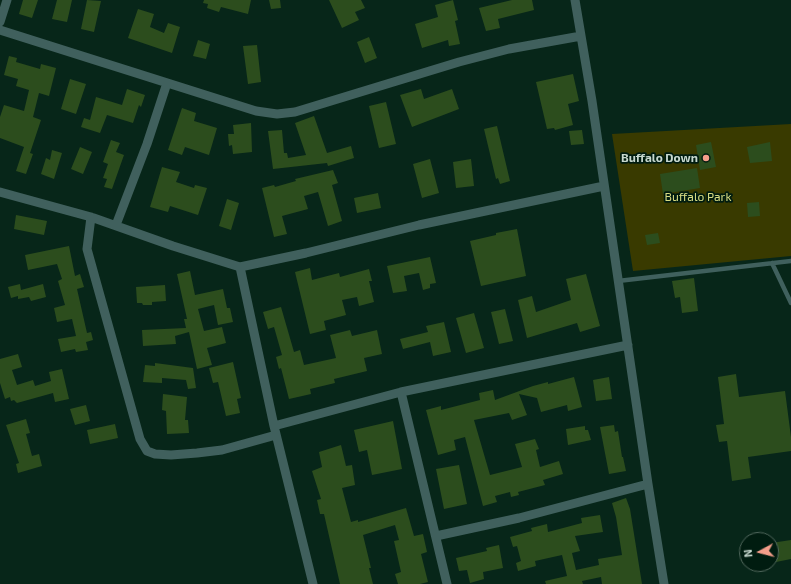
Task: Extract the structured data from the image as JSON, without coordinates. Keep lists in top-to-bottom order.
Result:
{
  "parks": ["Buffalo Park"],
  "places": ["Buffalo Down"],
  "north": "left"
}
